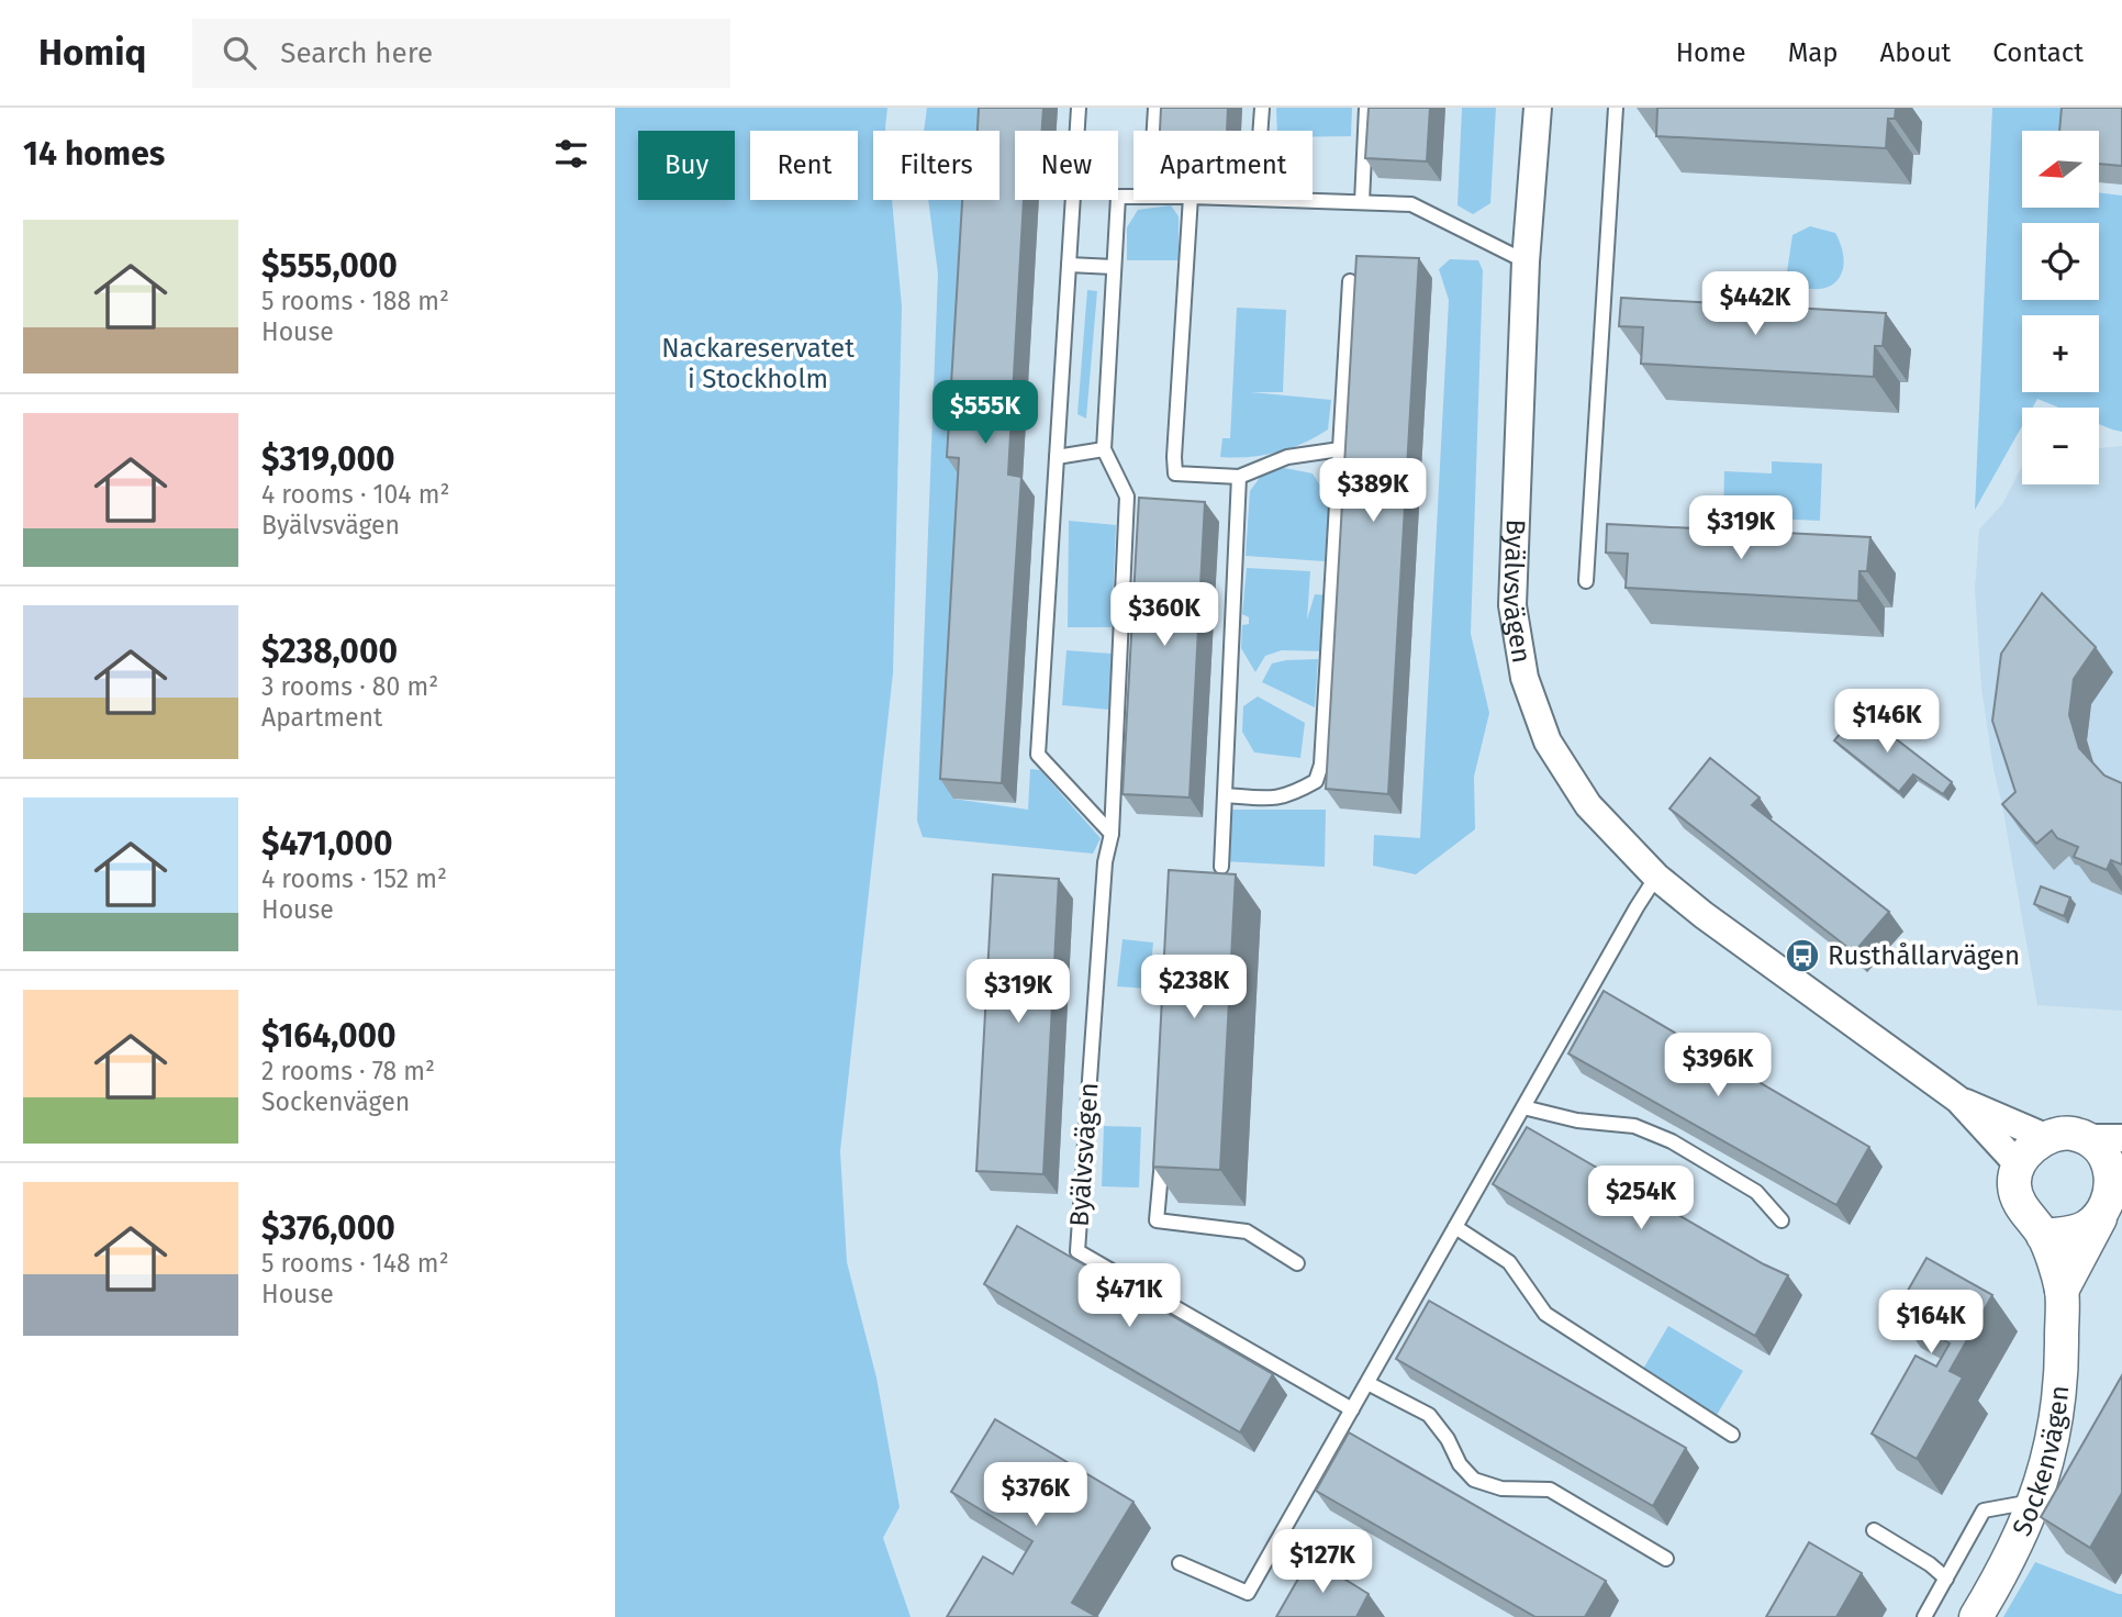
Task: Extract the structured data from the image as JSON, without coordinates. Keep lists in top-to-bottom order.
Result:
{
  "streets": {
    "street": ["Byälvsvägen", "Sockenvägen"]
  },
  "crossings": [
    ["Byälvsvägen", "Sockenvägen"]
  ],
  "parks": ["Nackareservatet i Stockholm"],
  "places": {
    "bus stop": ["Rusthållarvägen"]
  },
  "north": "left",
  "page": {
    "header": "Homiq",
    "search": "Search here",
    "nav": [
      "Home",
      "Map",
      "About",
      "Contact"
    ],
    "heading": "14 homes",
    "map_buttons": ["+", "−"],
    "chip": [
      "Buy",
      "Rent",
      "Filters",
      "New",
      "Apartment"
    ],
    "list": [
      {
        "name": "$555,000",
        "note": "5 rooms · 188 m² · House"
      },
      {
        "name": "$319,000",
        "note": "4 rooms · 104 m² · Byälvsvägen"
      },
      {
        "name": "$238,000",
        "note": "3 rooms · 80 m² · Apartment"
      },
      {
        "name": "$471,000",
        "note": "4 rooms · 152 m² · House"
      },
      {
        "name": "$164,000",
        "note": "2 rooms · 78 m² · Sockenvägen"
      },
      {
        "name": "$376,000",
        "note": "5 rooms · 148 m² · House"
      }
    ],
    "price": [
      "$442K",
      "$555K",
      "$389K",
      "$319K",
      "$360K",
      "$146K",
      "$238K",
      "$319K",
      "$396K",
      "$254K",
      "$471K",
      "$164K",
      "$376K",
      "$127K"
    ]
  }
}
